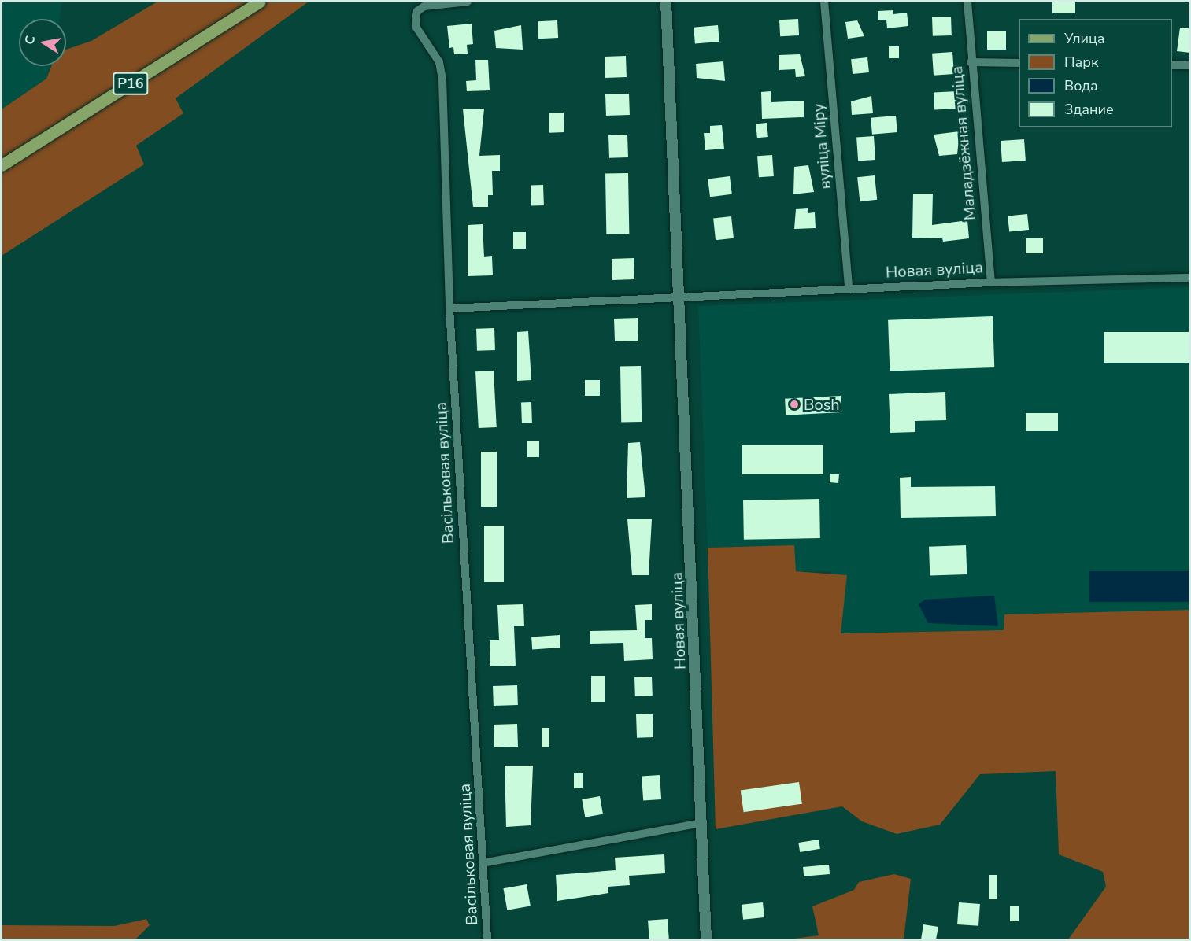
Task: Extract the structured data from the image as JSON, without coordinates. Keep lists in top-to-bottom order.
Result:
{
  "streets": {
    "main road": ["Р16"],
    "street": [
      "Маладзёжная вуліца",
      "вуліца Міру",
      "Новая вуліца",
      "Васільковая вуліца"
    ]
  },
  "crossings": [
    ["Маладзёжная вуліца", "Новая вуліца"],
    ["вуліца Міру", "Новая вуліца"]
  ],
  "places": ["Bosh"],
  "legend": [
    "Улица",
    "Парк",
    "Вода",
    "Здание"
  ],
  "north": "left"
}
